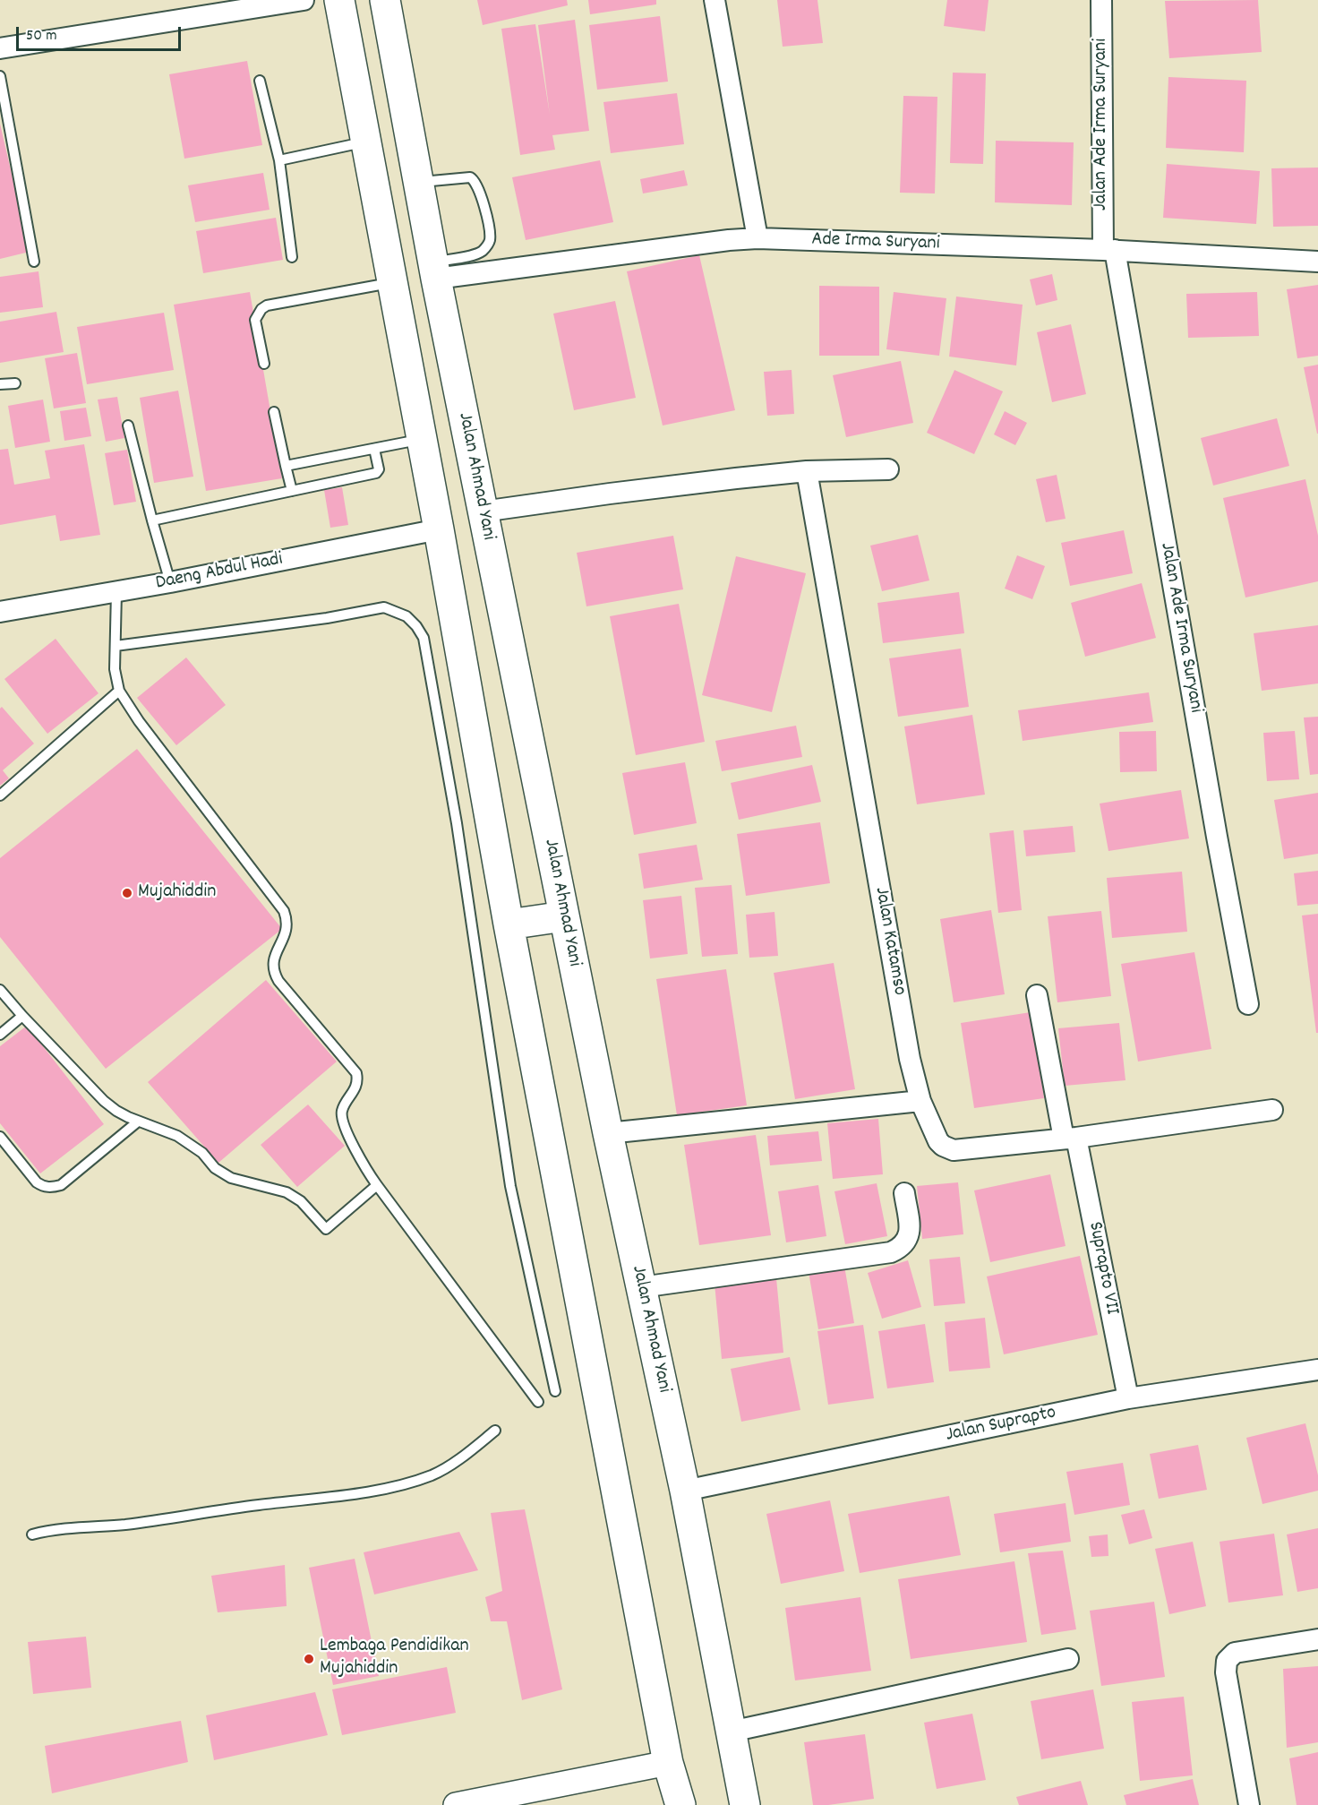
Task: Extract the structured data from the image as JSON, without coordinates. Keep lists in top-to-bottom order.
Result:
{
  "streets": {
    "main road": ["Jalan Ahmad Yani"],
    "street": [
      "Jalan Ade Irma Suryani",
      "Ade Irma Suryani",
      "Daeng Abdul Hadi",
      "Jalan Katamso",
      "Suprapto VII",
      "Jalan Suprapto"
    ]
  },
  "crossings": [
    ["Jalan Ade Irma Suryani", "Ade Irma Suryani"],
    ["Ade Irma Suryani", "Jalan Ahmad Yani"],
    ["Jalan Ahmad Yani", "Jalan Suprapto"],
    ["Jalan Katamso", "Suprapto VII"],
    ["Suprapto VII", "Jalan Suprapto"]
  ],
  "places": ["Mujahiddin", "Lembaga Pendidikan Mujahiddin"],
  "scale_bar": "50 m"
}
